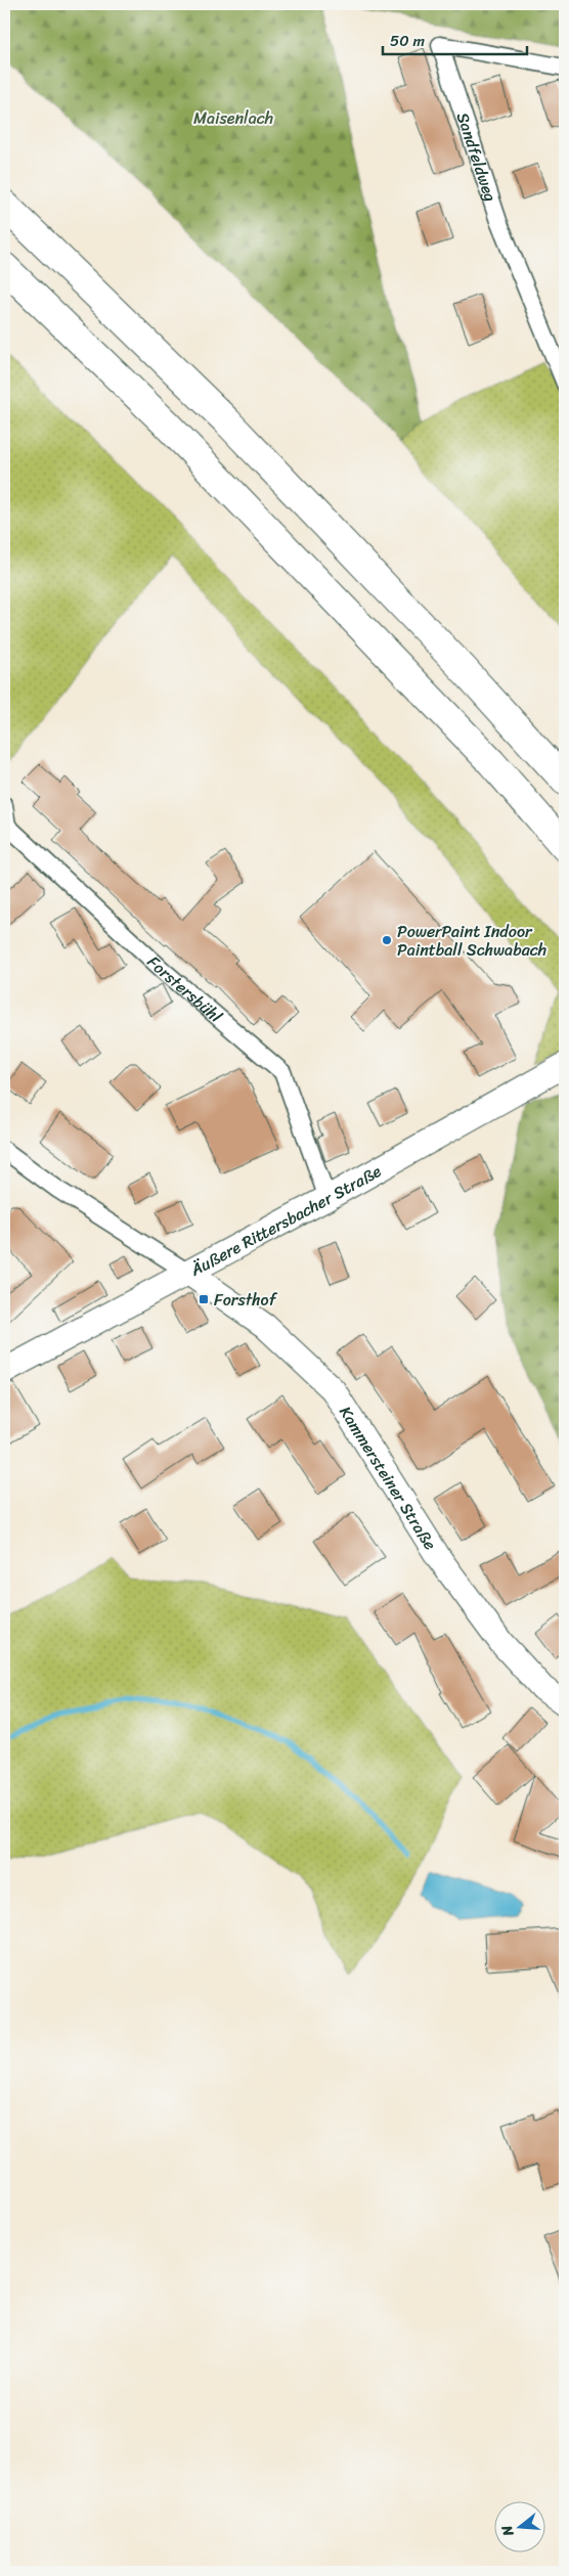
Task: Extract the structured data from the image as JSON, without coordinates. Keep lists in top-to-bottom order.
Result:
{
  "streets": {
    "main road": ["Äußere Rittersbacher Straße", "Kammersteiner Straße"],
    "street": ["Sandfeldweg", "Forstersbühl"]
  },
  "crossings": [
    ["Forstersbühl", "Äußere Rittersbacher Straße"],
    ["Äußere Rittersbacher Straße", "Kammersteiner Straße"]
  ],
  "parks": ["Maisenlach"],
  "places": {
    "other": ["PowerPaint Indoor Paintball Schwabach"],
    "transit": ["Forsthof"]
  },
  "scale_bar": "50 m",
  "north": "left"
}
